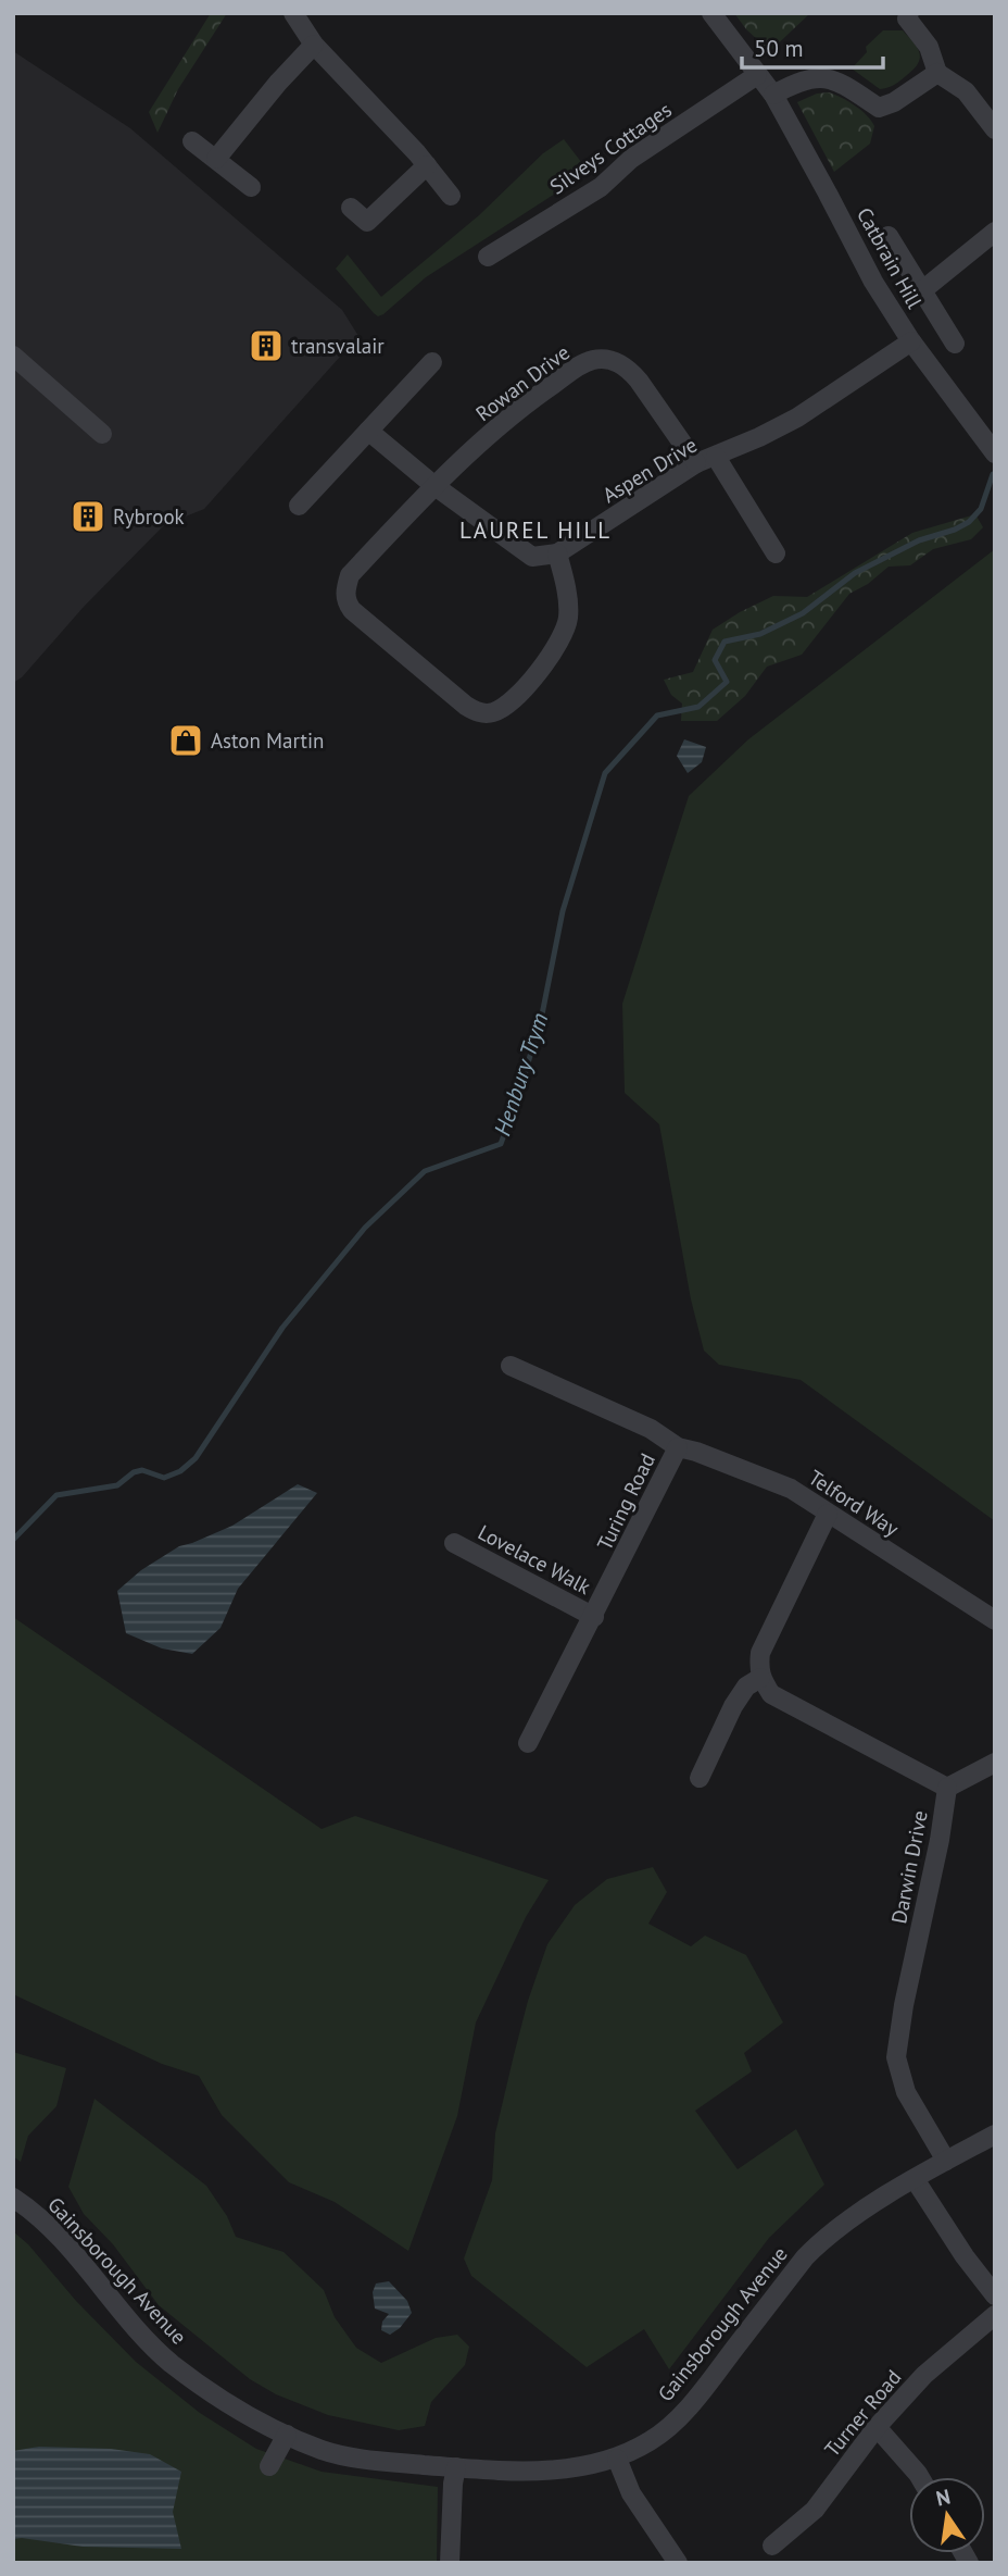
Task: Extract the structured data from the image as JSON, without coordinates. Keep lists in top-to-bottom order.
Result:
{
  "streets": {
    "street": [
      "Silveys Cottages",
      "Catbrain Hill",
      "Rowan Drive",
      "Aspen Drive",
      "Turing Road",
      "Telford Way",
      "Lovelace Walk",
      "Darwin Drive",
      "Gainsborough Avenue",
      "Turner Road"
    ]
  },
  "crossings": [
    ["Silveys Cottages", "Catbrain Hill"],
    ["Rowan Drive", "Aspen Drive"],
    ["Turing Road", "Telford Way"],
    ["Turing Road", "Lovelace Walk"],
    ["Darwin Drive", "Gainsborough Avenue"]
  ],
  "districts": ["LAUREL HILL"],
  "water": ["Henbury Trym"],
  "places": {
    "building": ["transvalair", "Rybrook"],
    "shop": ["Aston Martin"]
  },
  "scale_bar": "50 m",
  "north": "top"
}
